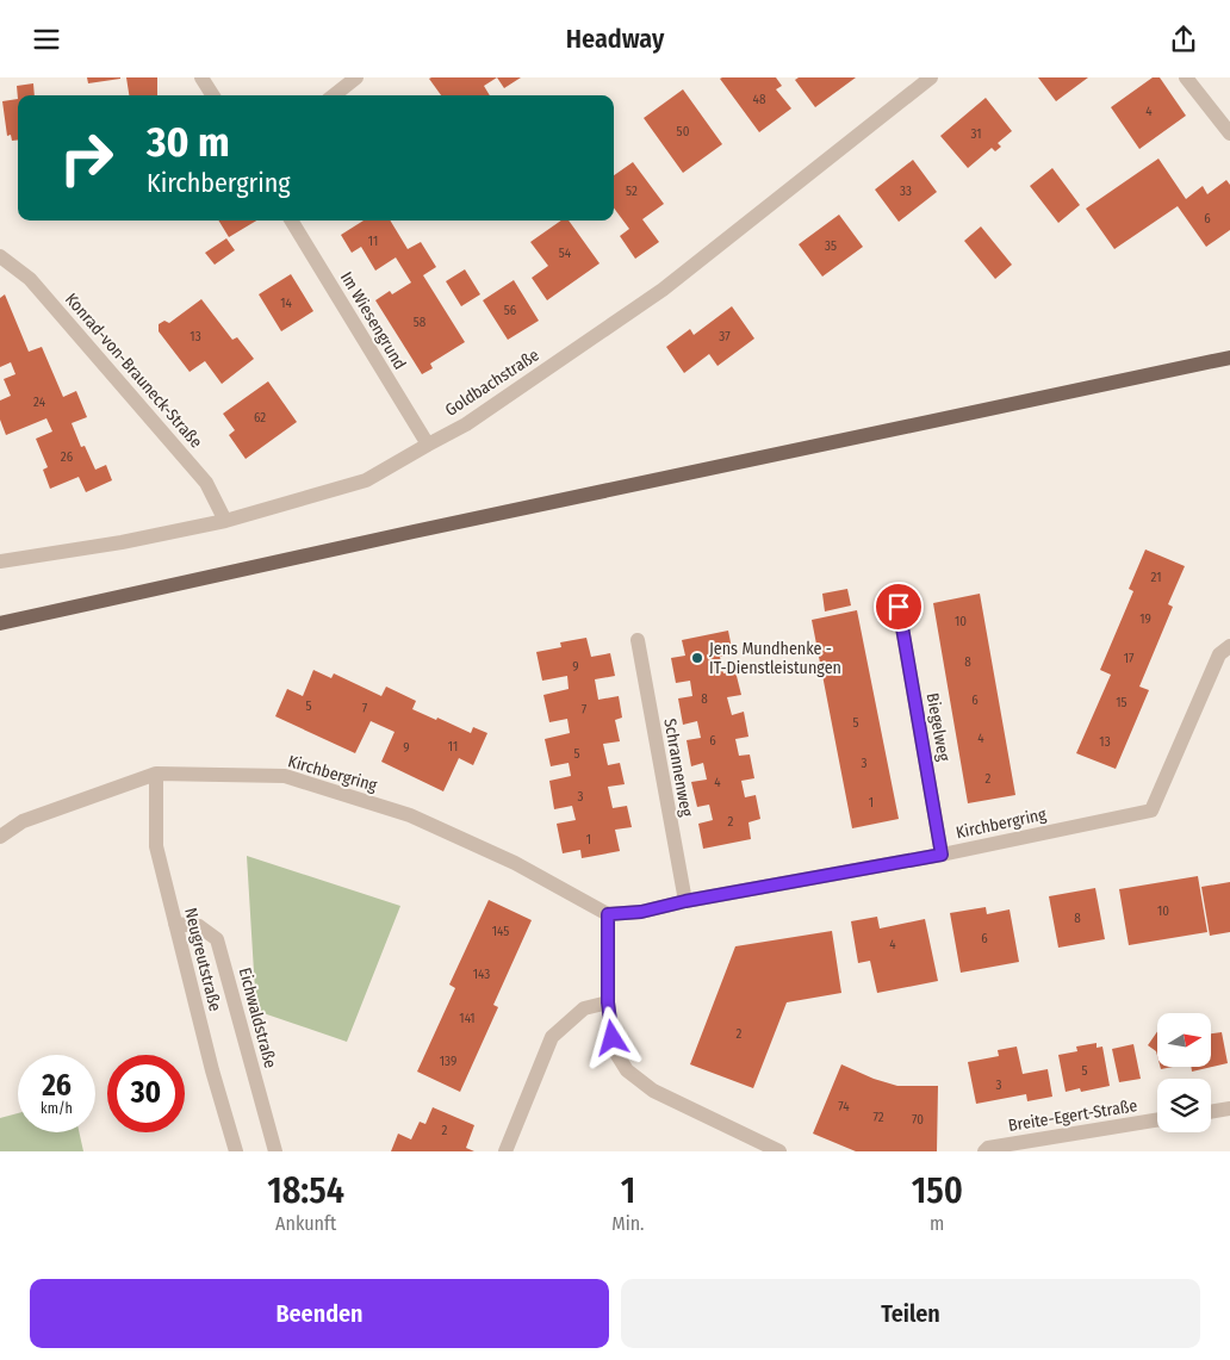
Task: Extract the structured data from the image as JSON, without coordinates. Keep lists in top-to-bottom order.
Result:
{
  "streets": {
    "street": [
      "Im Wiesengrund",
      "Konrad-von-Brauneck-Straße",
      "Goldbachstraße",
      "Biegelweg",
      "Schrannenweg",
      "Kirchbergring",
      "Neugreutstraße",
      "Eichwaldstraße",
      "Breite-Egert-Straße"
    ]
  },
  "crossings": [
    ["Im Wiesengrund", "Goldbachstraße"],
    ["Konrad-von-Brauneck-Straße", "Goldbachstraße"],
    ["Biegelweg", "Kirchbergring"],
    ["Schrannenweg", "Kirchbergring"],
    ["Kirchbergring", "Neugreutstraße"],
    ["Neugreutstraße", "Eichwaldstraße"]
  ],
  "places": ["Jens Mundhenke - IT-Dienstleistungen"],
  "house_numbers": [
    "48",
    "4",
    "50",
    "31",
    "52",
    "33",
    "6",
    "11",
    "35",
    "54",
    "14",
    "56",
    "58",
    "13",
    "37",
    "24",
    "62",
    "26",
    "21",
    "19",
    "10",
    "17",
    "8",
    "9",
    "8",
    "6",
    "15",
    "5",
    "7",
    "7",
    "5",
    "4",
    "6",
    "13",
    "11",
    "9",
    "5",
    "3",
    "2",
    "4",
    "3",
    "1",
    "2",
    "1",
    "10",
    "8",
    "145",
    "6",
    "4",
    "143",
    "141",
    "2",
    "139",
    "5",
    "3",
    "74",
    "72",
    "70",
    "2"
  ],
  "north": "right",
  "page": {
    "header": "Headway",
    "turn": ["30 m", "Kirchbergring"],
    "speed": "26 km/h",
    "limit": "30",
    "eta": [
      "18:54",
      "Ankunft",
      "1",
      "Min.",
      "150",
      "m"
    ],
    "buttons": ["Beenden", "Teilen"]
  }
}
